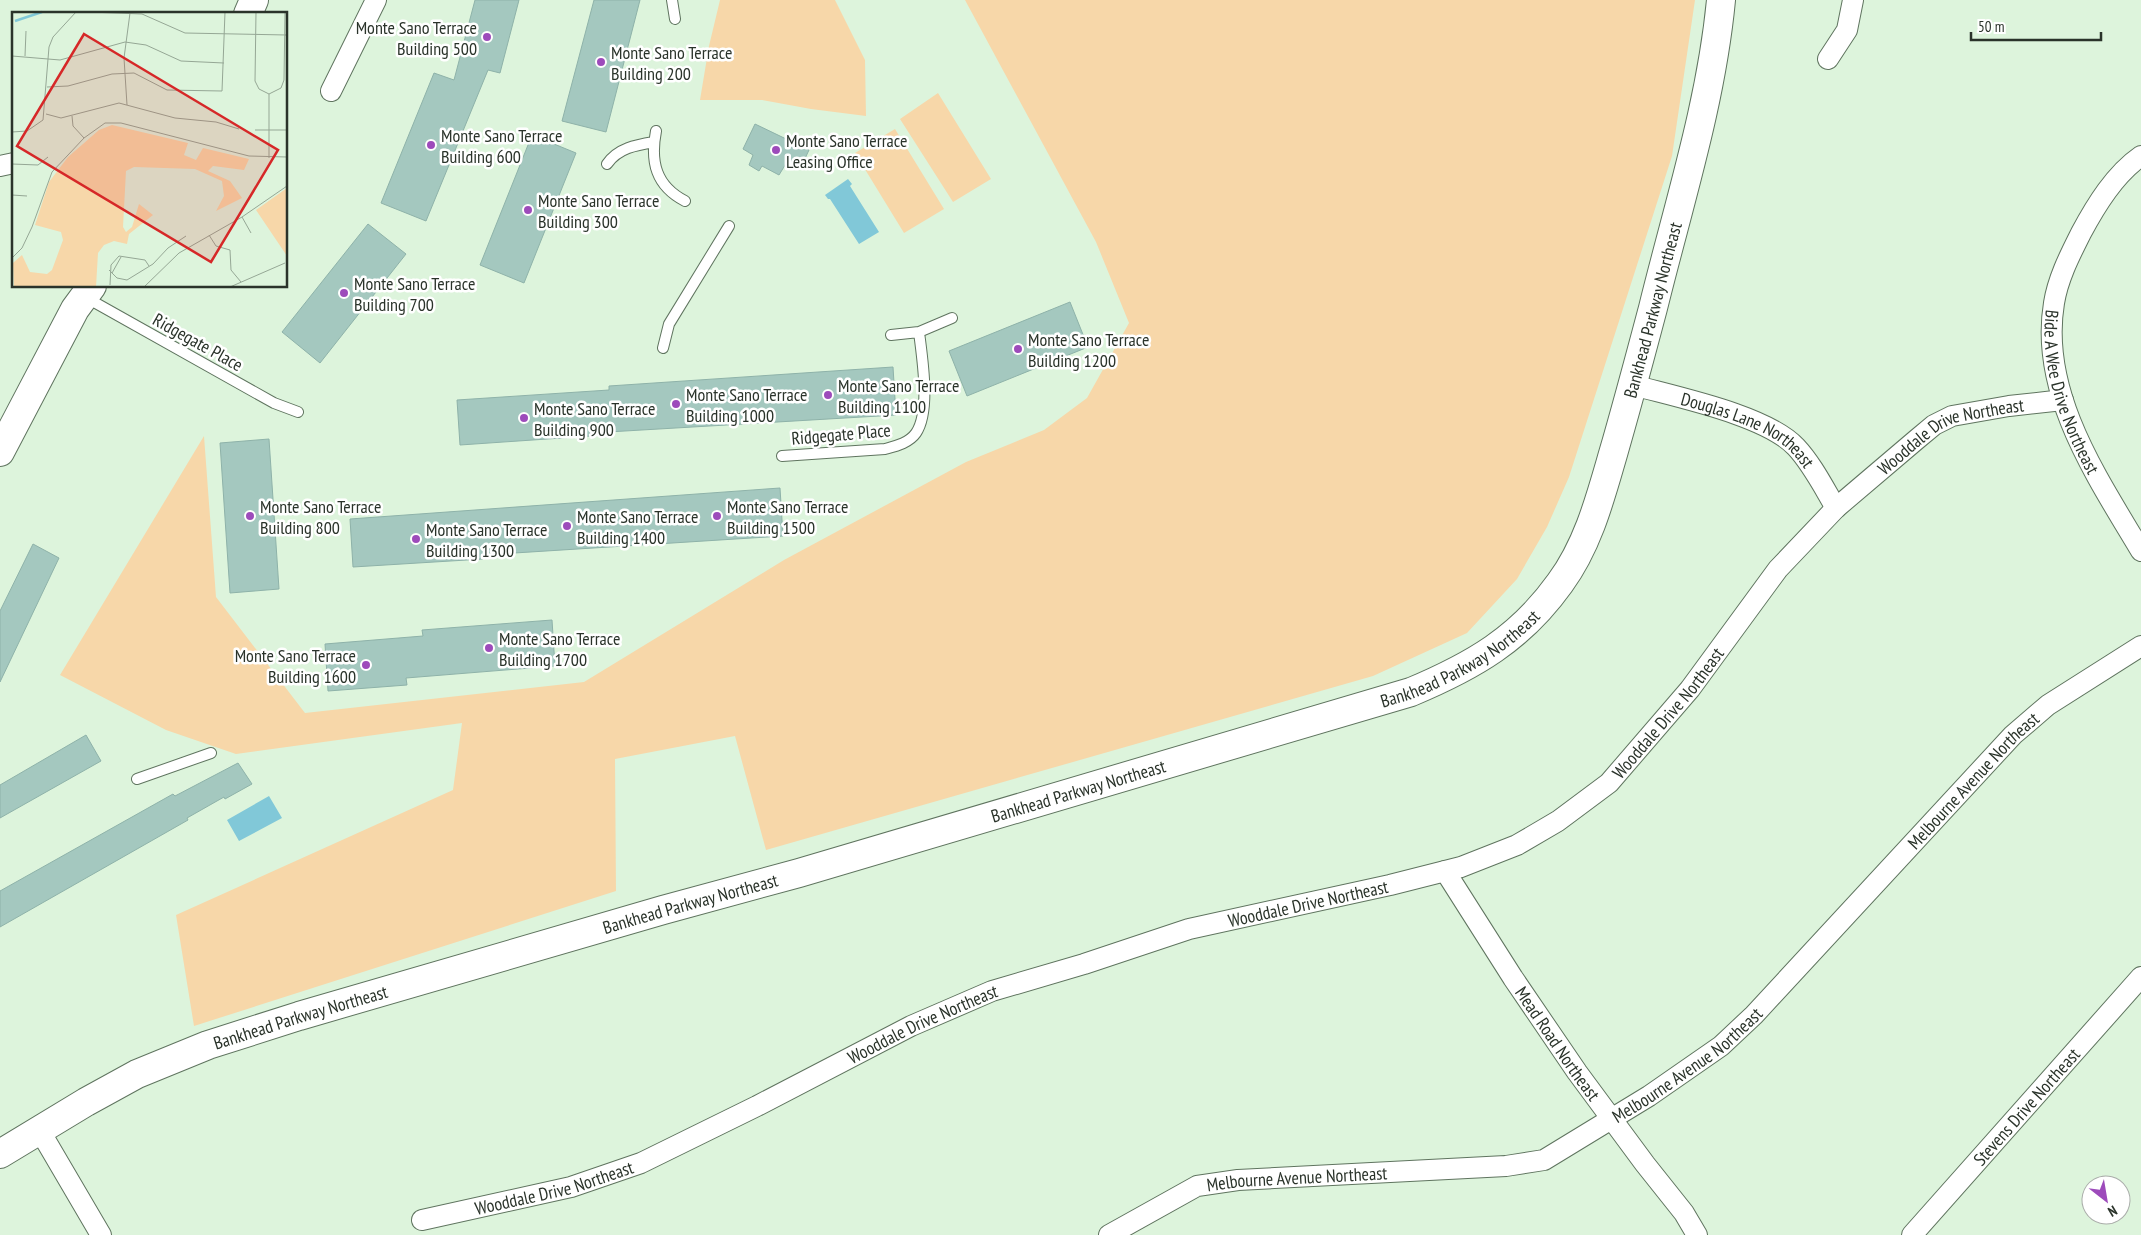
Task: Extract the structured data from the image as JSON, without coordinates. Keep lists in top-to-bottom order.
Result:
{
  "streets": {
    "street": [
      "Bankhead Parkway Northeast",
      "Bide A Wee Drive Northeast",
      "Douglas Lane Northeast",
      "Wooddale Drive Northeast",
      "Melbourne Avenue Northeast",
      "Mead Road Northeast",
      "Stevens Drive Northeast"
    ],
    "lane": ["Ridgegate Place"]
  },
  "crossings": [
    ["Bankhead Parkway Northeast", "Douglas Lane Northeast"],
    ["Bide A Wee Drive Northeast", "Wooddale Drive Northeast"],
    ["Douglas Lane Northeast", "Wooddale Drive Northeast"],
    ["Wooddale Drive Northeast", "Mead Road Northeast"],
    ["Melbourne Avenue Northeast", "Mead Road Northeast"]
  ],
  "places": [
    "Monte Sano Terrace Building 500",
    "Monte Sano Terrace Building 200",
    "Monte Sano Terrace Building 600",
    "Monte Sano Terrace Leasing Office",
    "Monte Sano Terrace Building 300",
    "Monte Sano Terrace Building 700",
    "Monte Sano Terrace Building 1200",
    "Monte Sano Terrace Building 1100",
    "Monte Sano Terrace Building 1000",
    "Monte Sano Terrace Building 900",
    "Monte Sano Terrace Building 800",
    "Monte Sano Terrace Building 1500",
    "Monte Sano Terrace Building 1400",
    "Monte Sano Terrace Building 1300",
    "Monte Sano Terrace Building 1700",
    "Monte Sano Terrace Building 1600"
  ],
  "scale_bar": "50 m",
  "north": "bottom right"
}
